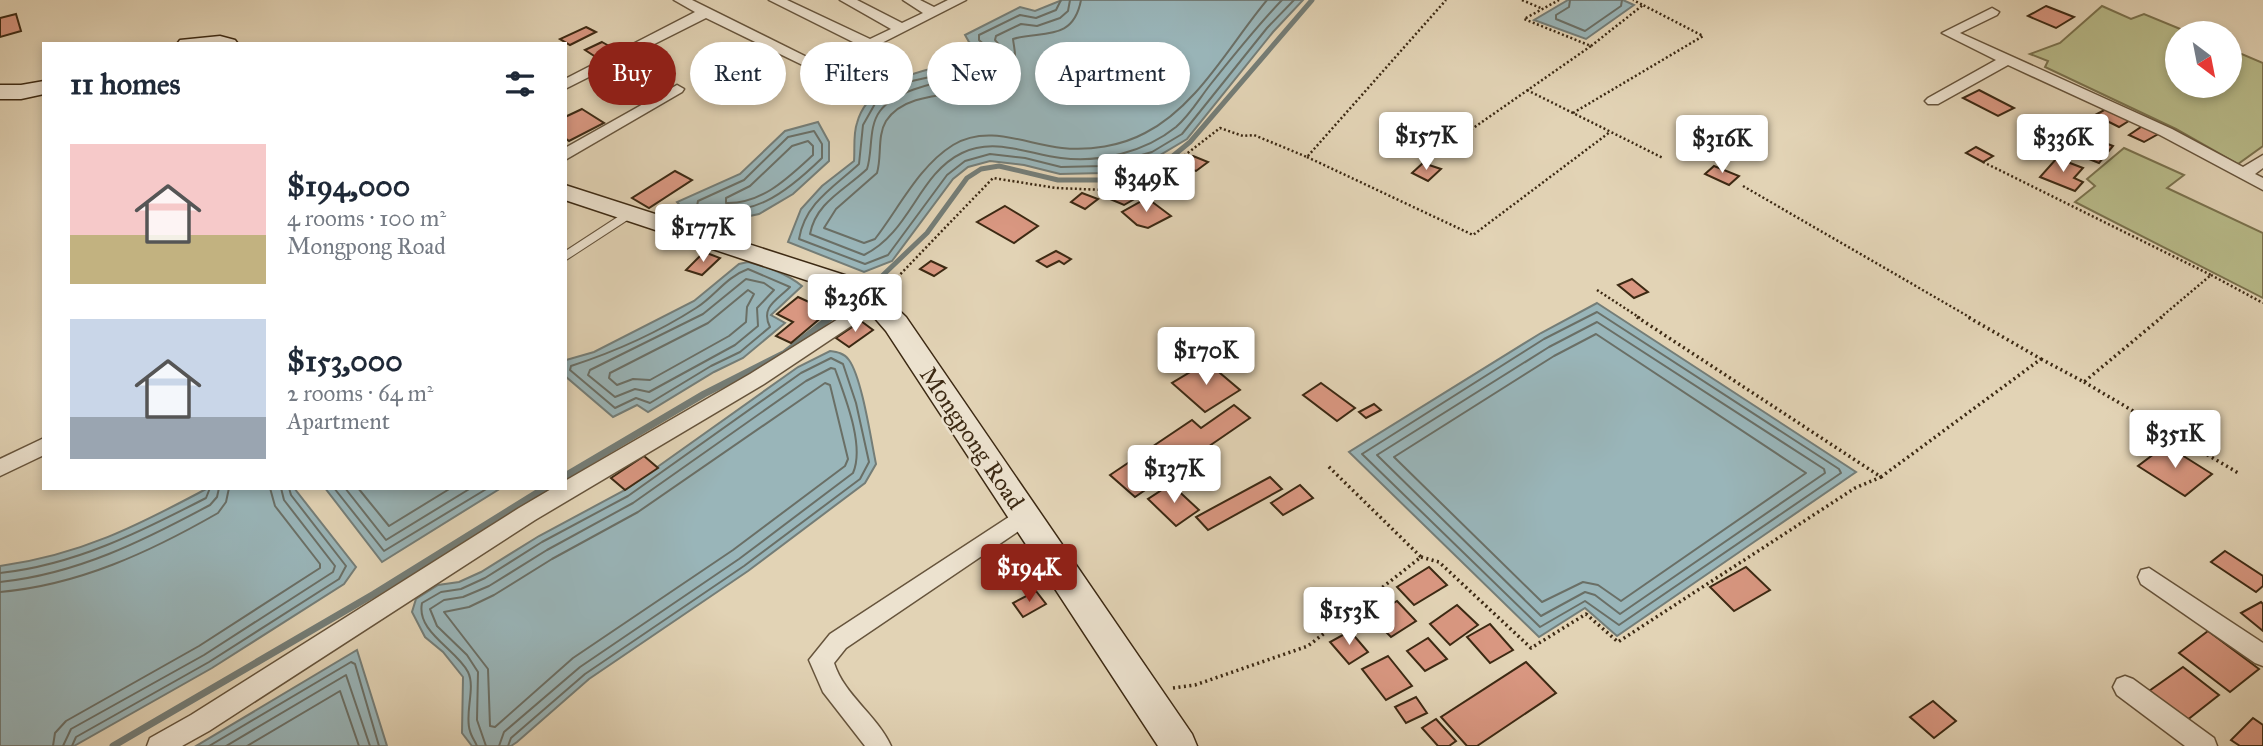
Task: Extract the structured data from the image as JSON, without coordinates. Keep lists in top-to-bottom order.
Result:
{
  "streets": {
    "main road": ["Mongpong Road"]
  },
  "north": "bottom right",
  "page": {
    "chip": [
      "Buy",
      "Rent",
      "Filters",
      "New",
      "Apartment"
    ],
    "heading": "11 homes",
    "price": [
      "$157K",
      "$336K",
      "$316K",
      "$349K",
      "$177K",
      "$236K",
      "$170K",
      "$351K",
      "$137K",
      "$194K",
      "$153K"
    ],
    "list": [
      {
        "name": "$194,000",
        "note": "4 rooms · 100 m² · Mongpong Road"
      },
      {
        "name": "$153,000",
        "note": "2 rooms · 64 m² · Apartment"
      }
    ]
  }
}
